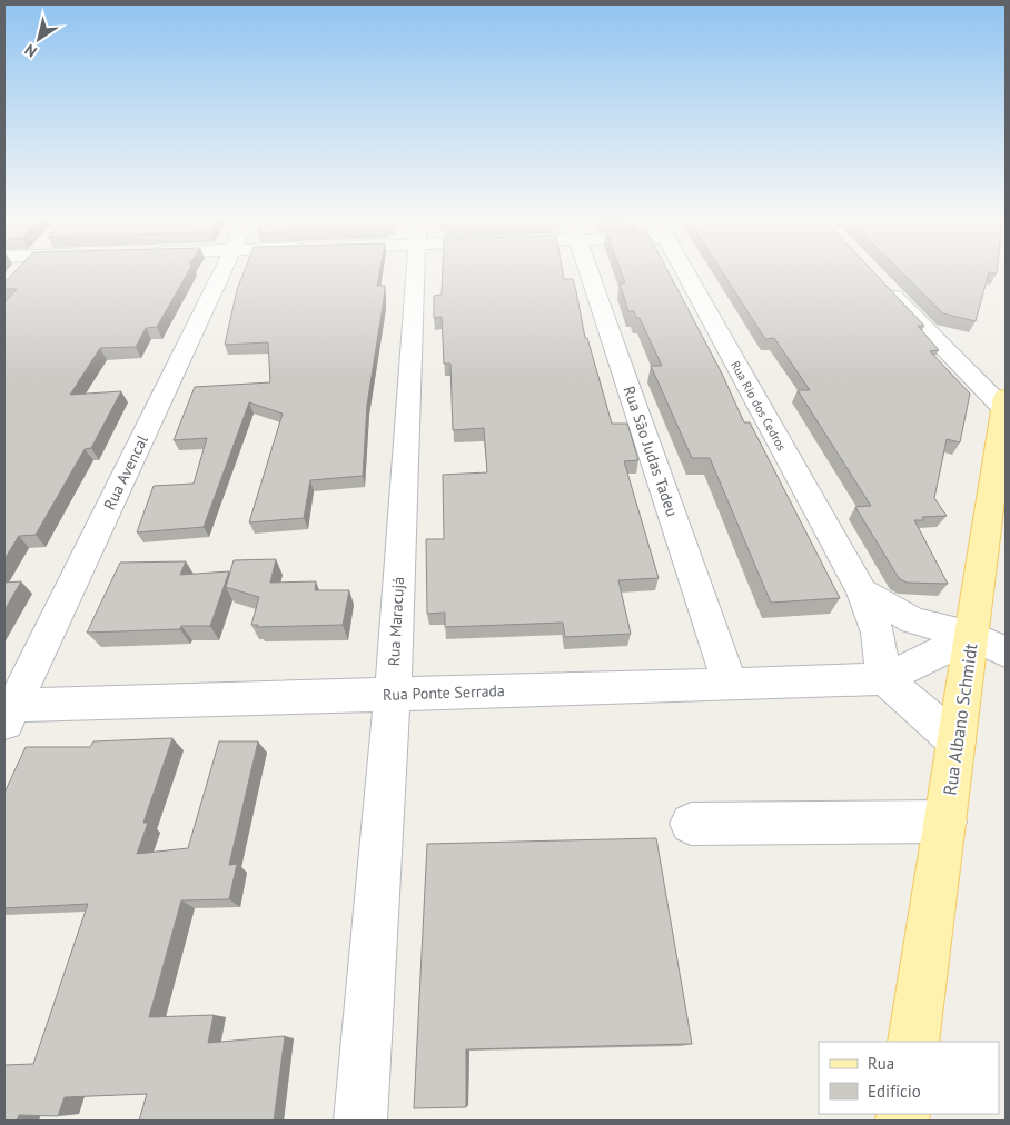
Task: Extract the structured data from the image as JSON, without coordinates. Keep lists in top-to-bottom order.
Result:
{
  "streets": {
    "main road": ["Rua Albano Schmidt"],
    "street": [
      "Rua Rio dos Cedros",
      "Rua São Judas Tadeu",
      "Rua Avencal",
      "Rua Maracujá",
      "Rua Ponte Serrada"
    ]
  },
  "crossings": [
    ["Rua Rio dos Cedros", "Rua Ponte Serrada"],
    ["Rua São Judas Tadeu", "Rua Ponte Serrada"],
    ["Rua Avencal", "Rua Ponte Serrada"],
    ["Rua Maracujá", "Rua Ponte Serrada"],
    ["Rua Ponte Serrada", "Rua Albano Schmidt"]
  ],
  "legend": ["Rua", "Edifício"],
  "north": "bottom left"
}
